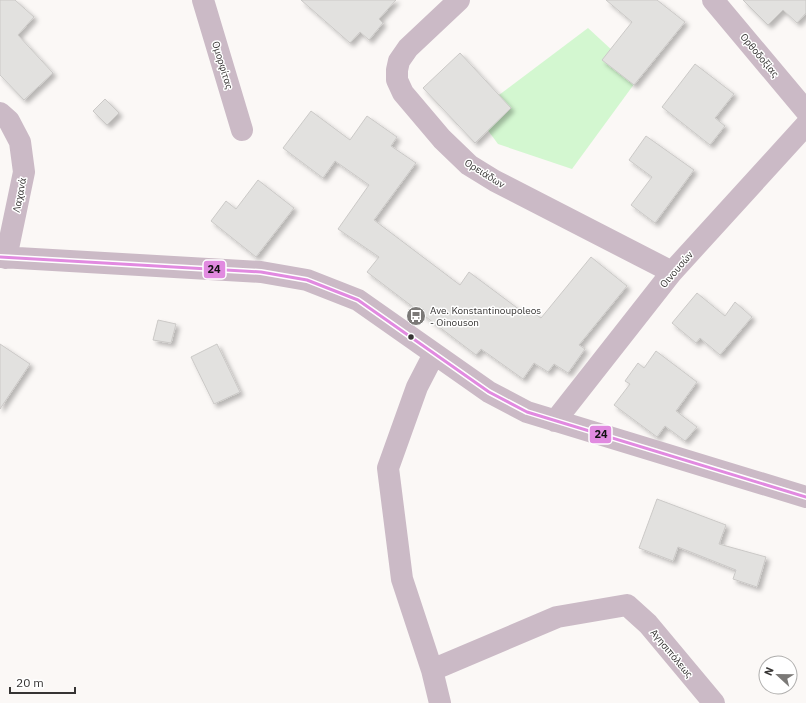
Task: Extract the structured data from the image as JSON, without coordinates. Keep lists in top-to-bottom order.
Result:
{
  "streets": {
    "street": [
      "Ορθοδοξίας",
      "Ομορφίτας",
      "Ορειάδων",
      "Λαχανά",
      "Οινουσών",
      "Αγησιπόλεως"
    ]
  },
  "crossings": [
    ["Ορειάδων", "Οινουσών"]
  ],
  "places": {
    "bus stop": ["Ave. Konstantinoupoleos - Oinouson"]
  },
  "lines": ["transit line 24"],
  "scale_bar": "20 m",
  "north": "left"
}
